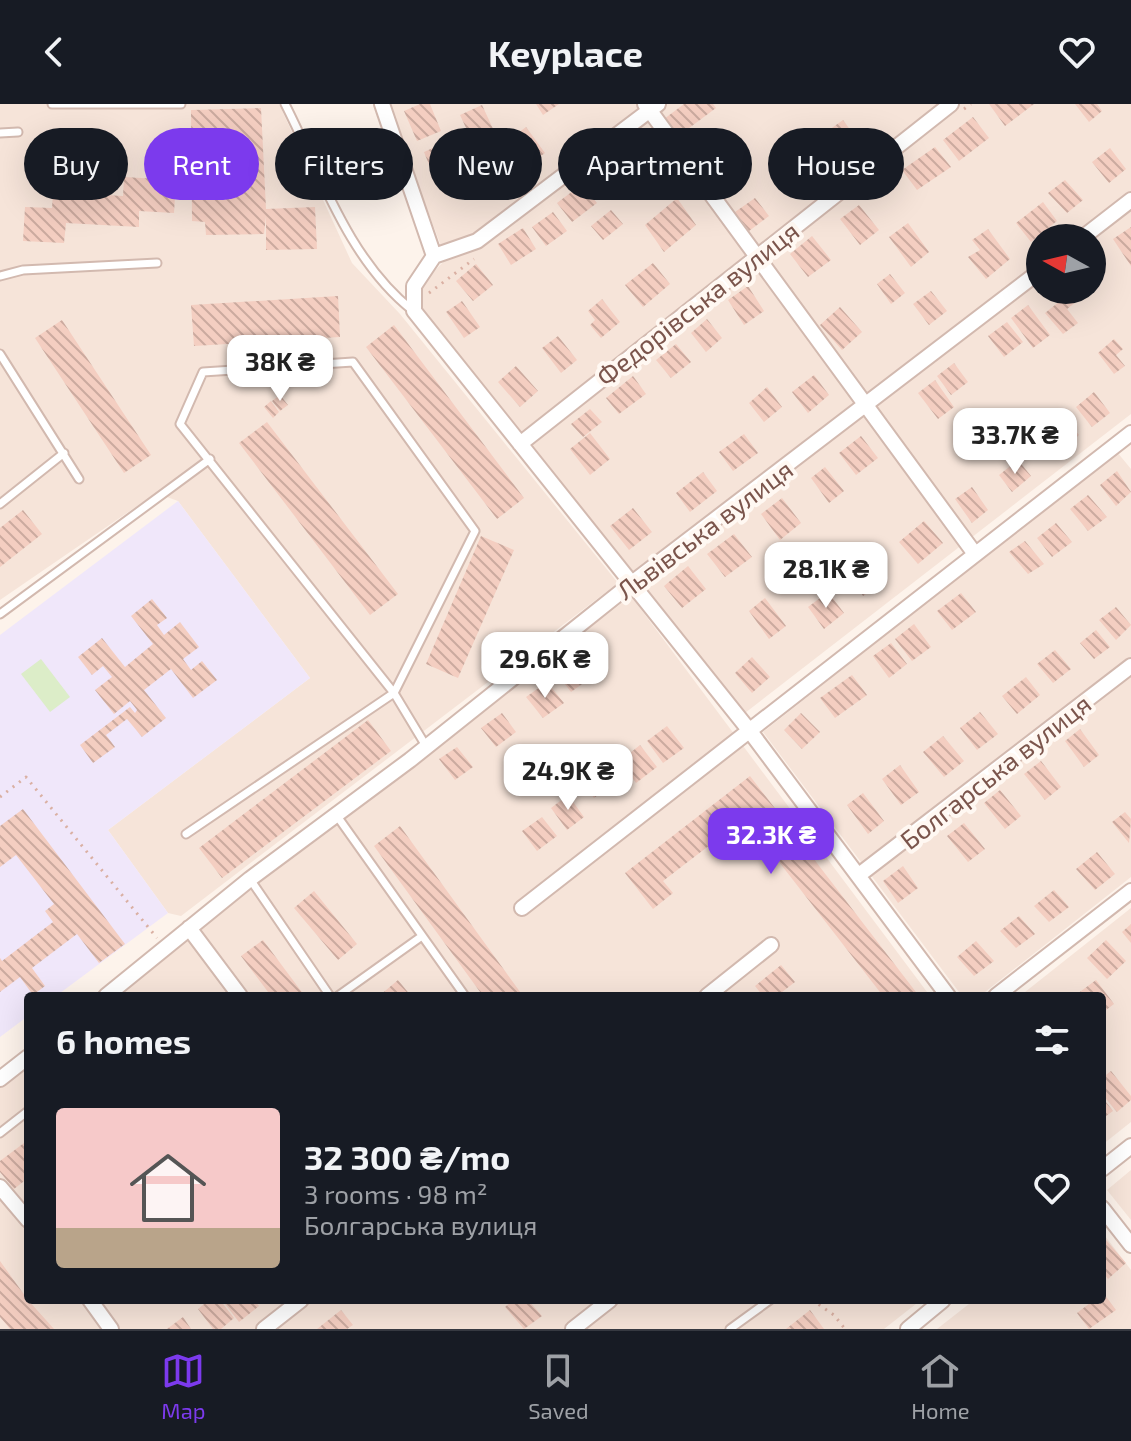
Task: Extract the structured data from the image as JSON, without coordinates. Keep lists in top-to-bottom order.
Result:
{
  "streets": {
    "street": ["Федорівська вулиця", "Львівська вулиця", "Болгарська вулиця"]
  },
  "north": "left",
  "page": {
    "header": "Keyplace",
    "chip": [
      "Buy",
      "Rent",
      "Filters",
      "New",
      "Apartment",
      "House"
    ],
    "price": [
      "38K ₴",
      "33.7K ₴",
      "28.1K ₴",
      "29.6K ₴",
      "24.9K ₴",
      "32.3K ₴"
    ],
    "heading": "6 homes",
    "list": [
      {
        "name": "32 300 ₴/mo",
        "note": "3 rooms · 98 m² · Болгарська вулиця"
      }
    ],
    "tabs": ["Map", "Saved", "Home"]
  }
}
